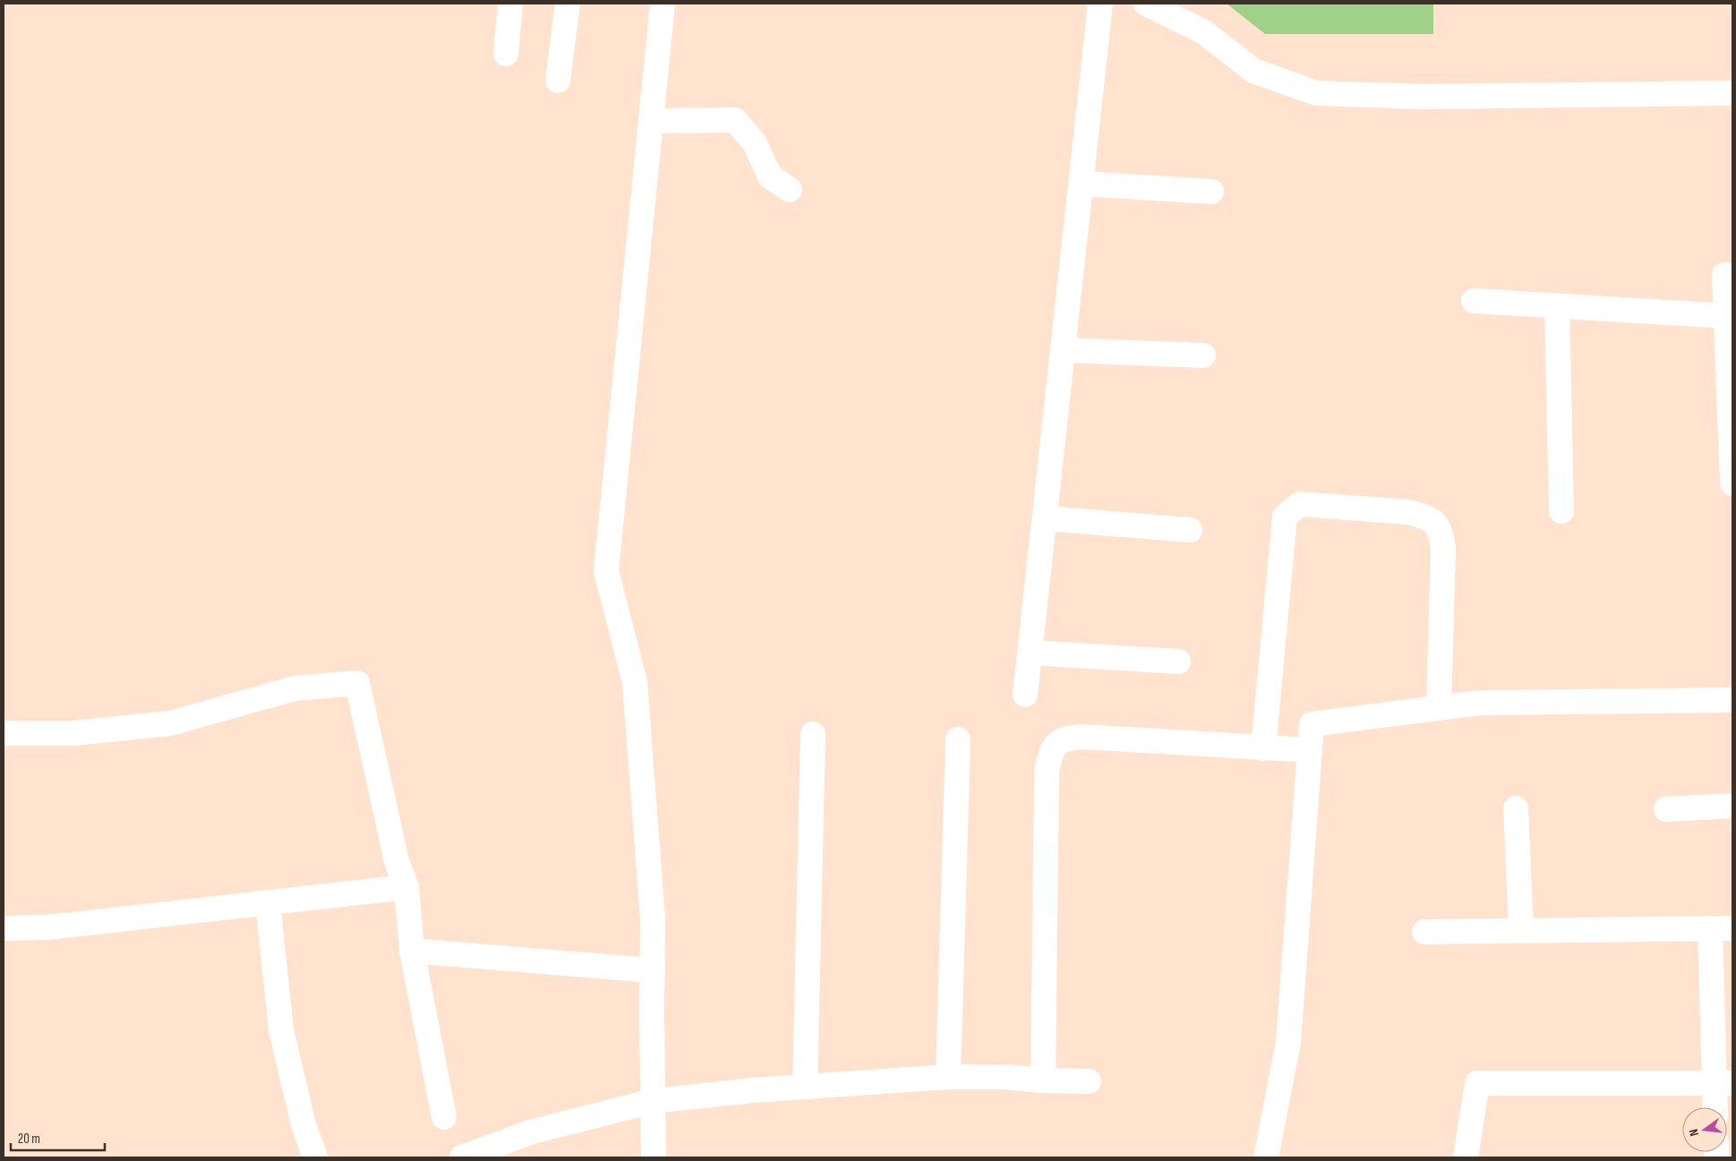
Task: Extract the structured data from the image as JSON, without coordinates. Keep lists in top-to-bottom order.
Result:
{
  "scale_bar": "20 m",
  "north": "left"
}
